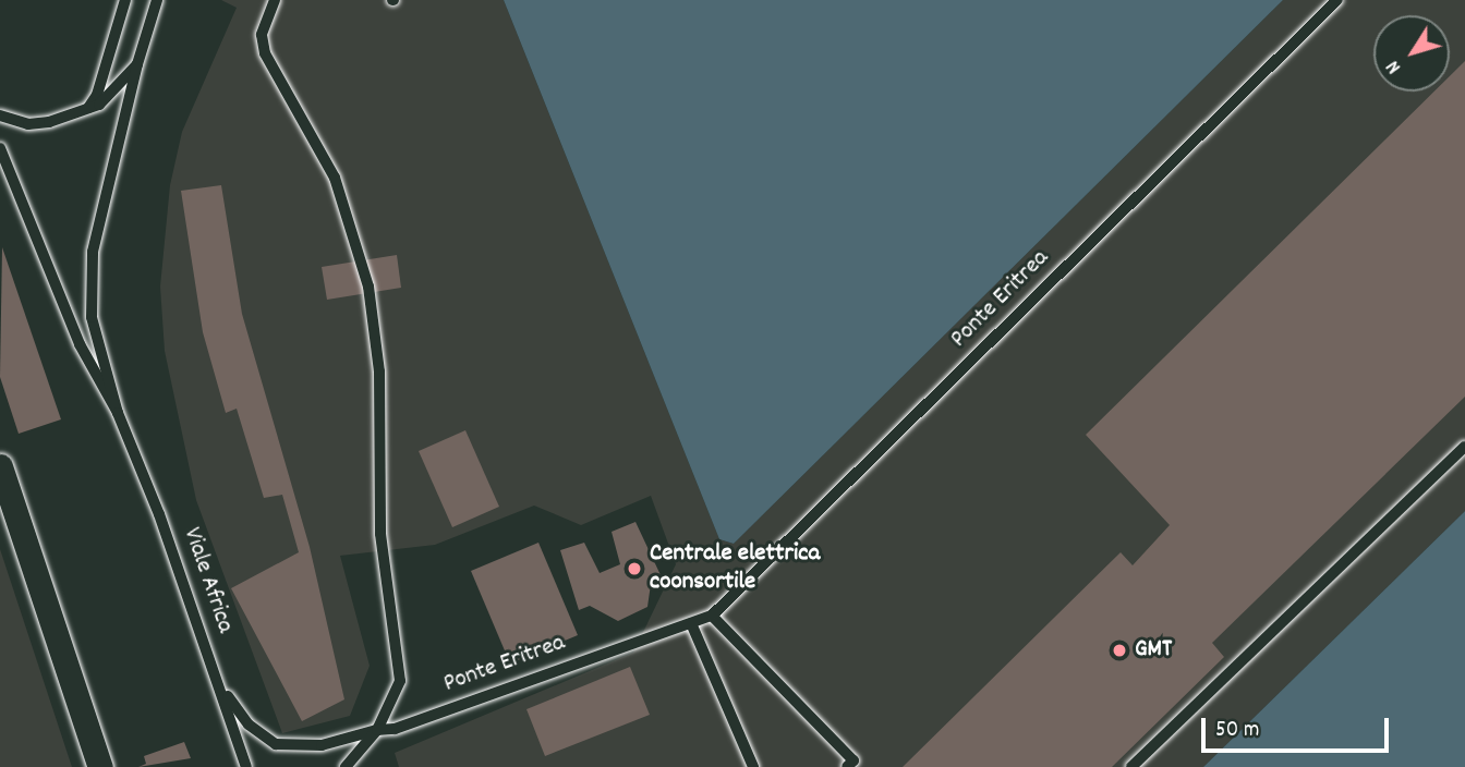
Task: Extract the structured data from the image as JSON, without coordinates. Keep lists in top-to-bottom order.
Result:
{
  "streets": {
    "lane": ["Ponte Eritrea", "Viale Africa"]
  },
  "crossings": [
    ["Ponte Eritrea", "Viale Africa"]
  ],
  "places": ["Centrale elettrica coonsortile", "GMT"],
  "scale_bar": "50 m",
  "north": "bottom left"
}
